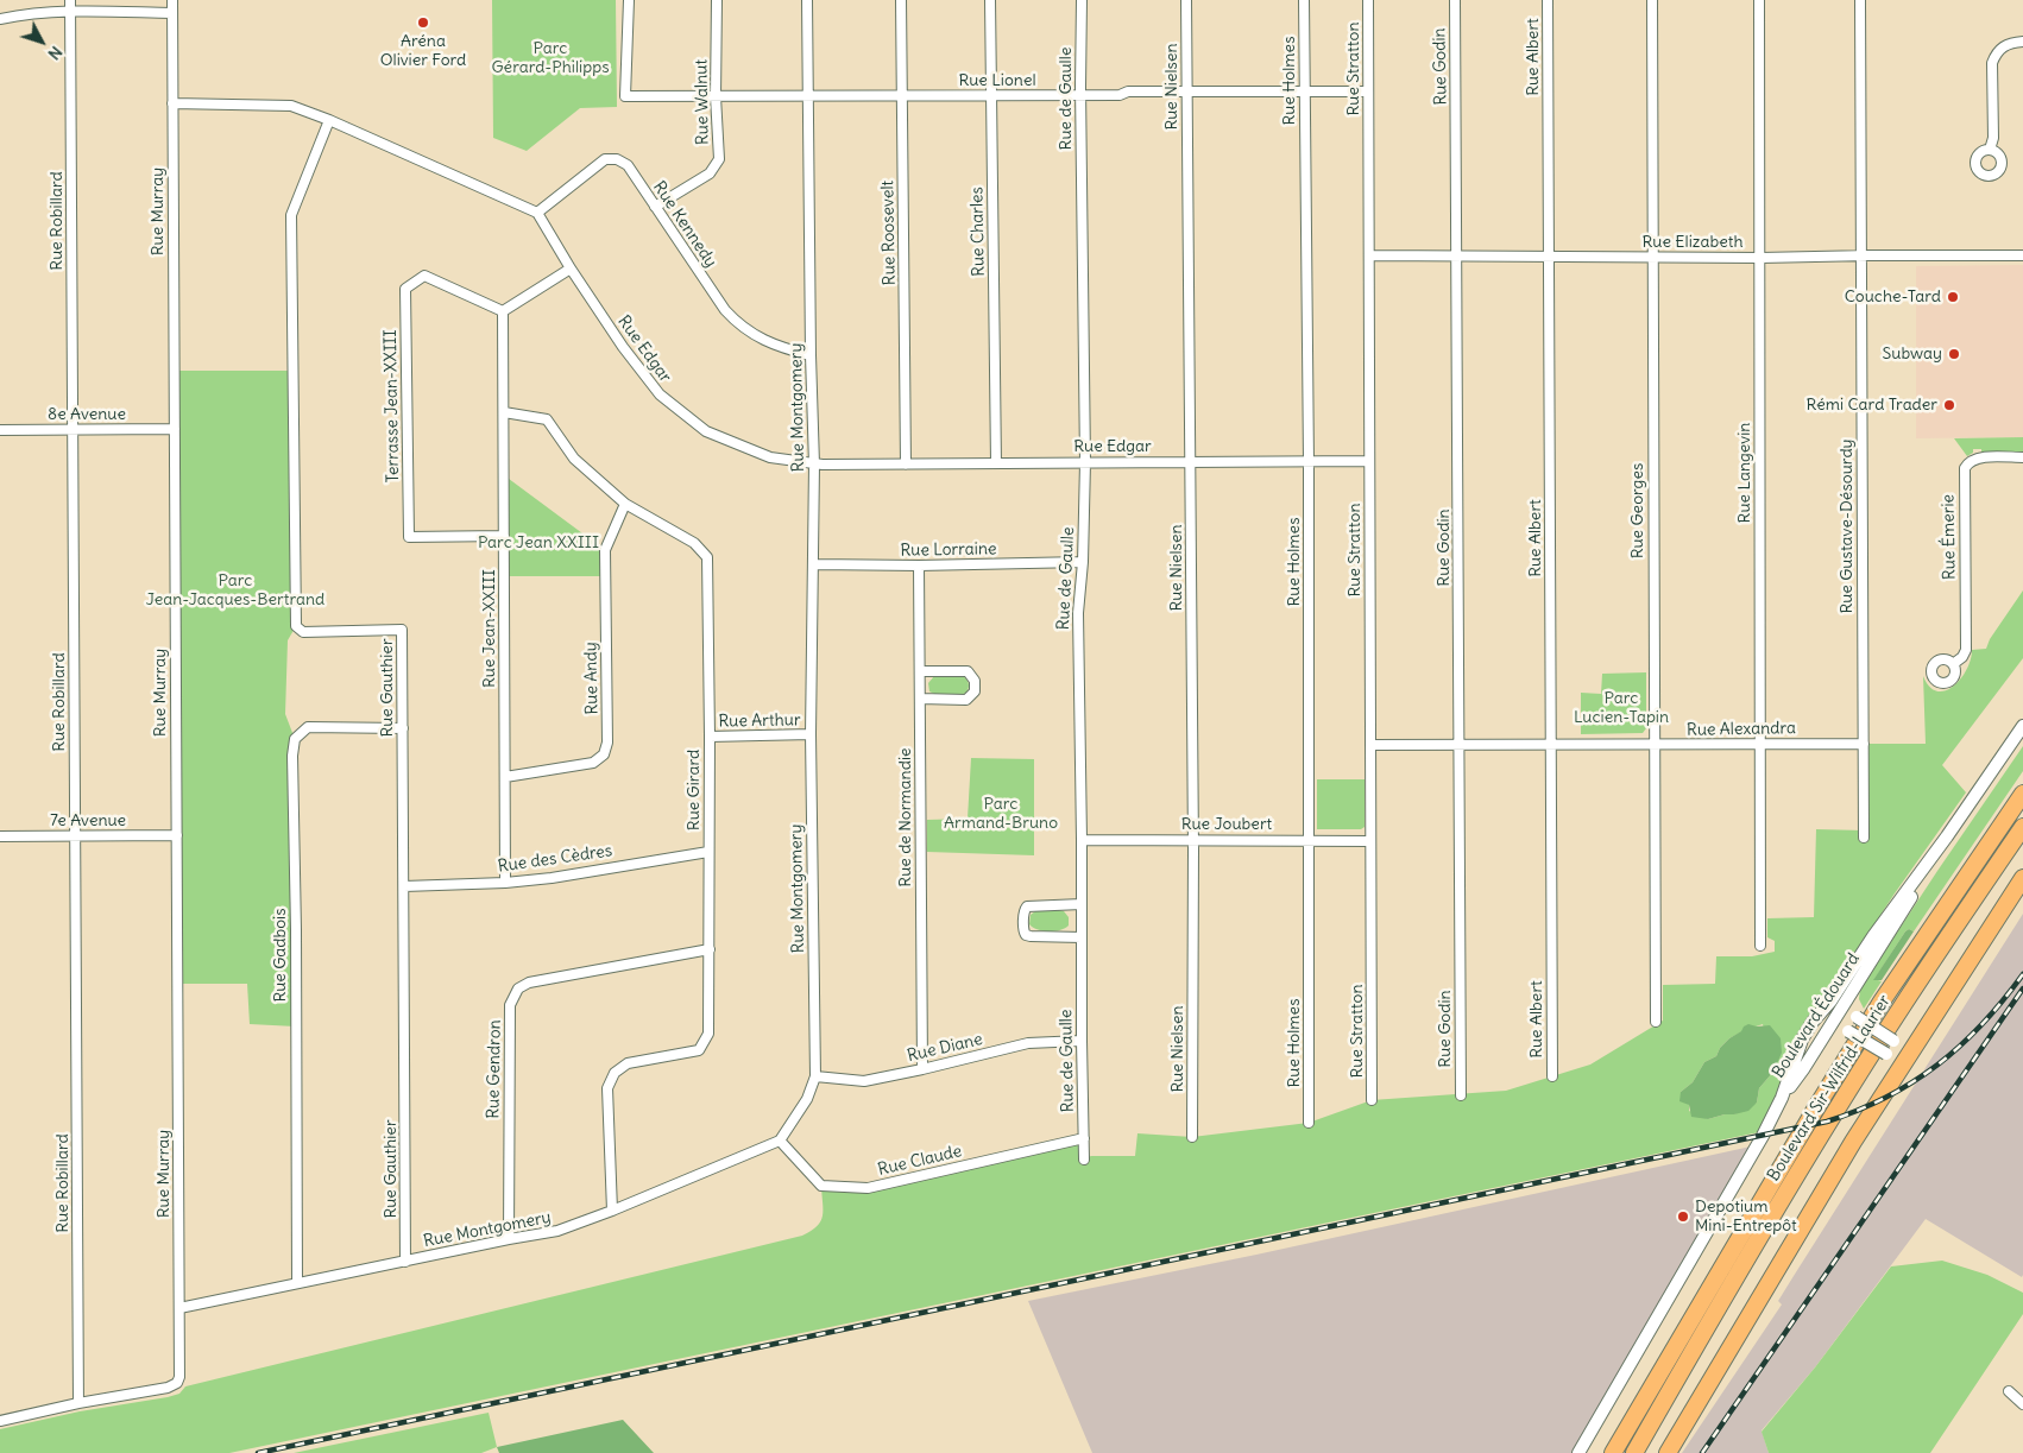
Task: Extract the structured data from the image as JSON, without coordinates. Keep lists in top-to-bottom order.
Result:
{
  "streets": {
    "highway": ["Boulevard Sir-Wilfrid-Laurier"],
    "street": [
      "Rue Albert",
      "Rue Godin",
      "Rue Stratton",
      "Rue Lionel",
      "Rue Holmes",
      "Rue Nielsen",
      "Rue de Gaulle",
      "Rue Walnut",
      "Rue Murray",
      "Rue Robillard",
      "Rue Kennedy",
      "Rue Charles",
      "Rue Roosevelt",
      "Rue Elizabeth",
      "Rue Edgar",
      "Terrasse Jean-XXIII",
      "Rue Montgomery",
      "8e Avenue",
      "Rue Langevin",
      "Rue Georges",
      "Rue Gustave-Désourdy",
      "Rue Émerie",
      "Rue Lorraine",
      "Rue Jean-XXIII",
      "Rue Andy",
      "Rue Gauthier",
      "Rue Arthur",
      "Rue Alexandra",
      "Rue Girard",
      "Rue de Normandie",
      "7e Avenue",
      "Rue Joubert",
      "Rue des Cèdres",
      "Rue Gadbois",
      "Boulevard Édouard",
      "Rue Diane",
      "Rue Gendron",
      "Rue Claude"
    ]
  },
  "crossings": [
    ["Rue Albert", "Rue Elizabeth"],
    ["Rue Albert", "Rue Alexandra"],
    ["Rue Godin", "Rue Elizabeth"],
    ["Rue Godin", "Rue Alexandra"],
    ["Rue Stratton", "Rue Lionel"],
    ["Rue Stratton", "Rue Elizabeth"],
    ["Rue Stratton", "Rue Edgar"],
    ["Rue Stratton", "Rue Alexandra"],
    ["Rue Stratton", "Rue Joubert"],
    ["Rue Lionel", "Rue Holmes"],
    ["Rue Lionel", "Rue Nielsen"],
    ["Rue Lionel", "Rue de Gaulle"],
    ["Rue Lionel", "Rue Walnut"],
    ["Rue Lionel", "Rue Charles"],
    ["Rue Lionel", "Rue Roosevelt"],
    ["Rue Lionel", "Rue Montgomery"],
    ["Rue Holmes", "Rue Edgar"],
    ["Rue Holmes", "Rue Joubert"],
    ["Rue Nielsen", "Rue Edgar"],
    ["Rue Nielsen", "Rue Joubert"],
    ["Rue de Gaulle", "Rue Edgar"],
    ["Rue de Gaulle", "Rue Lorraine"],
    ["Rue de Gaulle", "Rue Joubert"],
    ["Rue de Gaulle", "Rue Diane"],
    ["Rue de Gaulle", "Rue Claude"],
    ["Rue Walnut", "Rue Kennedy"],
    ["Rue Murray", "Rue Robillard"],
    ["Rue Murray", "Rue Montgomery"],
    ["Rue Murray", "8e Avenue"],
    ["Rue Murray", "7e Avenue"],
    ["Rue Robillard", "8e Avenue"],
    ["Rue Robillard", "7e Avenue"],
    ["Rue Kennedy", "Rue Edgar"],
    ["Rue Kennedy", "Rue Montgomery"],
    ["Rue Charles", "Rue Edgar"],
    ["Rue Roosevelt", "Rue Edgar"],
    ["Rue Elizabeth", "Rue Langevin"],
    ["Rue Elizabeth", "Rue Georges"],
    ["Rue Elizabeth", "Rue Gustave-Désourdy"],
    ["Rue Edgar", "Rue Montgomery"],
    ["Terrasse Jean-XXIII", "Rue Jean-XXIII"],
    ["Rue Montgomery", "Rue Lorraine"],
    ["Rue Montgomery", "Rue Gauthier"],
    ["Rue Montgomery", "Rue Arthur"],
    ["Rue Montgomery", "Rue Girard"],
    ["Rue Montgomery", "Rue Gadbois"],
    ["Rue Montgomery", "Rue Diane"],
    ["Rue Montgomery", "Rue Gendron"],
    ["Rue Montgomery", "Rue Claude"],
    ["Rue Langevin", "Rue Alexandra"],
    ["Rue Georges", "Rue Alexandra"],
    ["Rue Gustave-Désourdy", "Rue Alexandra"],
    ["Rue Lorraine", "Rue de Normandie"],
    ["Rue Jean-XXIII", "Rue Andy"],
    ["Rue Jean-XXIII", "Rue Girard"],
    ["Rue Jean-XXIII", "Rue des Cèdres"],
    ["Rue Andy", "Rue Girard"],
    ["Rue Gauthier", "Rue des Cèdres"],
    ["Rue Gauthier", "Rue Gadbois"],
    ["Rue Arthur", "Rue Girard"],
    ["Rue Girard", "Rue des Cèdres"],
    ["Rue Girard", "Rue Gendron"],
    ["Rue de Normandie", "Rue Diane"],
    ["Boulevard Édouard", "Boulevard Sir-Wilfrid-Laurier"]
  ],
  "parks": [
    "Parc Gérard-Philipps",
    "Parc Jean XXIII",
    "Parc Jean-Jacques-Bertrand",
    "Parc Lucien-Tapin",
    "Parc Armand-Bruno"
  ],
  "places": [
    "Aréna Olivier Ford",
    "Couche-Tard",
    "Subway",
    "Rémi Card Trader",
    "Depotium Mini-Entrepôt"
  ],
  "north": "bottom right"
}
